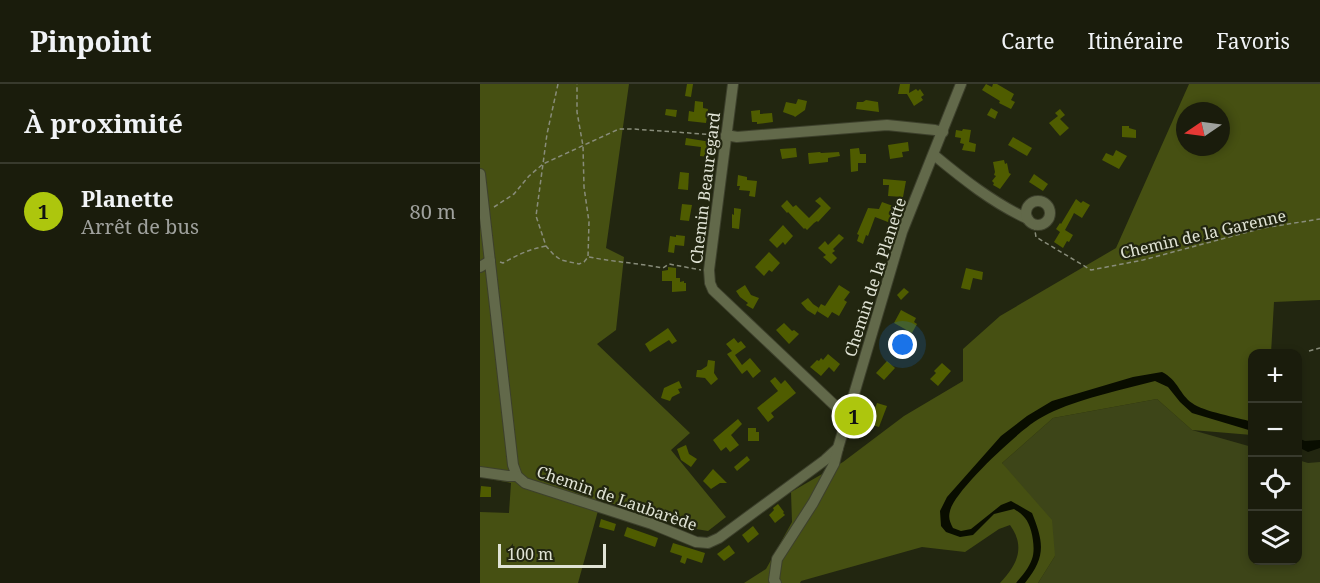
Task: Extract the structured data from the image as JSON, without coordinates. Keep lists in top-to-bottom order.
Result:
{
  "streets": {
    "street": ["Chemin Beauregard", "Chemin de la Planette", "Chemin de Laubarède"],
    "path": ["Chemin de la Garenne"]
  },
  "crossings": [
    ["Chemin Beauregard", "Chemin de la Planette"],
    ["Chemin de la Planette", "Chemin de Laubarède"]
  ],
  "scale_bar": "100 m",
  "north": "left",
  "page": {
    "header": "Pinpoint",
    "nav": ["Carte", "Itinéraire", "Favoris"],
    "heading": "À proximité",
    "list": [
      {
        "mark": "1",
        "name": "Planette",
        "note": "Arrêt de bus",
        "value": "80 m"
      }
    ],
    "map_buttons": ["+", "−"],
    "pins": "1",
    "scale": "100 m"
  }
}
